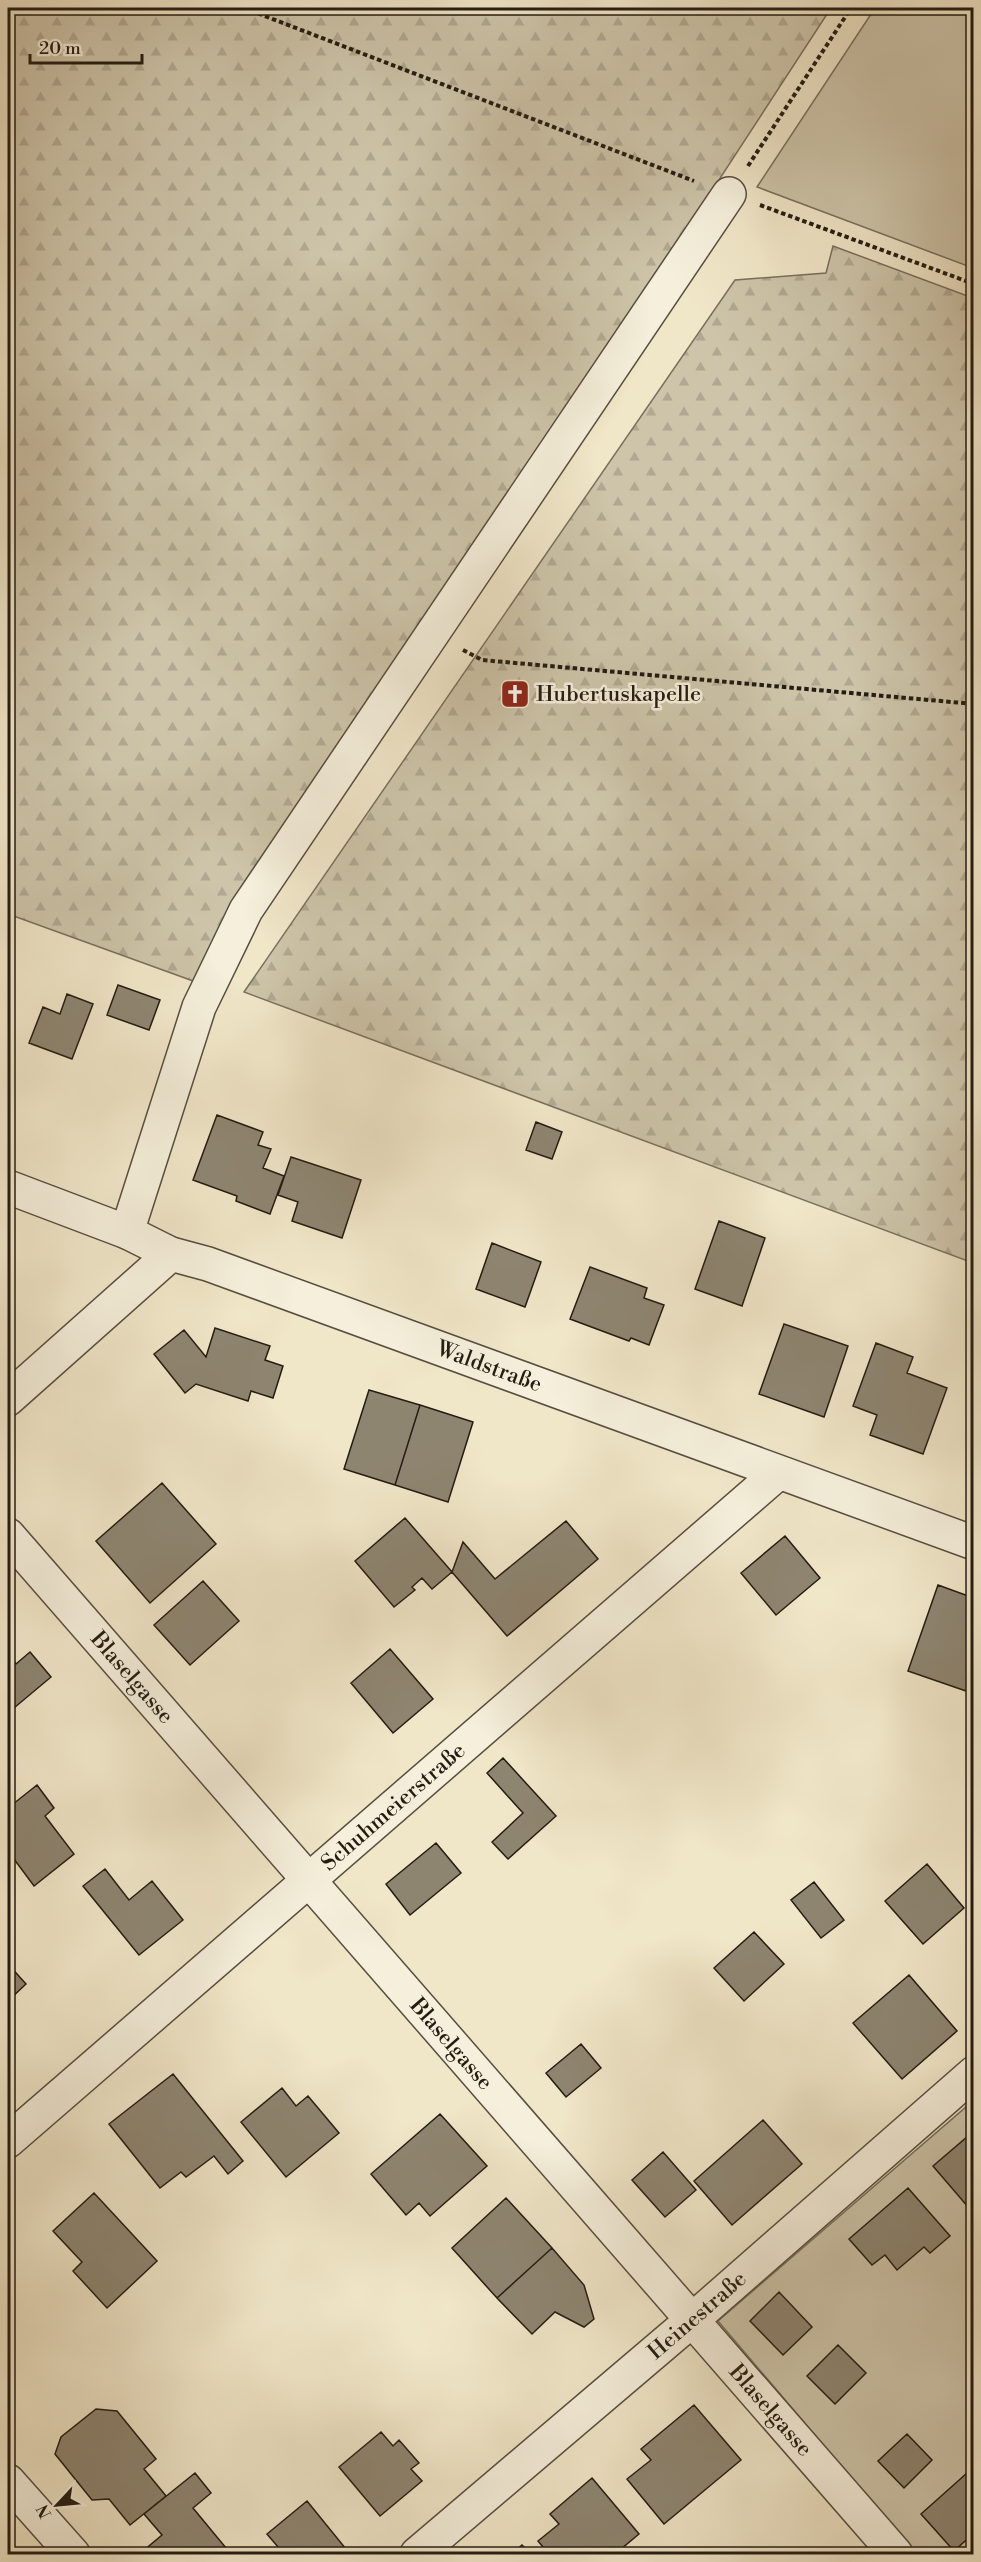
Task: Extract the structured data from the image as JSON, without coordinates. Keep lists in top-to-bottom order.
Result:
{
  "streets": {
    "street": [
      "Waldstraße",
      "Blaselgasse",
      "Schuhmeierstraße",
      "Heinestraße"
    ]
  },
  "crossings": [
    ["Waldstraße", "Schuhmeierstraße"],
    ["Blaselgasse", "Schuhmeierstraße"],
    ["Blaselgasse", "Heinestraße"]
  ],
  "places": {
    "church": ["Hubertuskapelle"]
  },
  "scale_bar": "20 m",
  "north": "bottom left"
}
